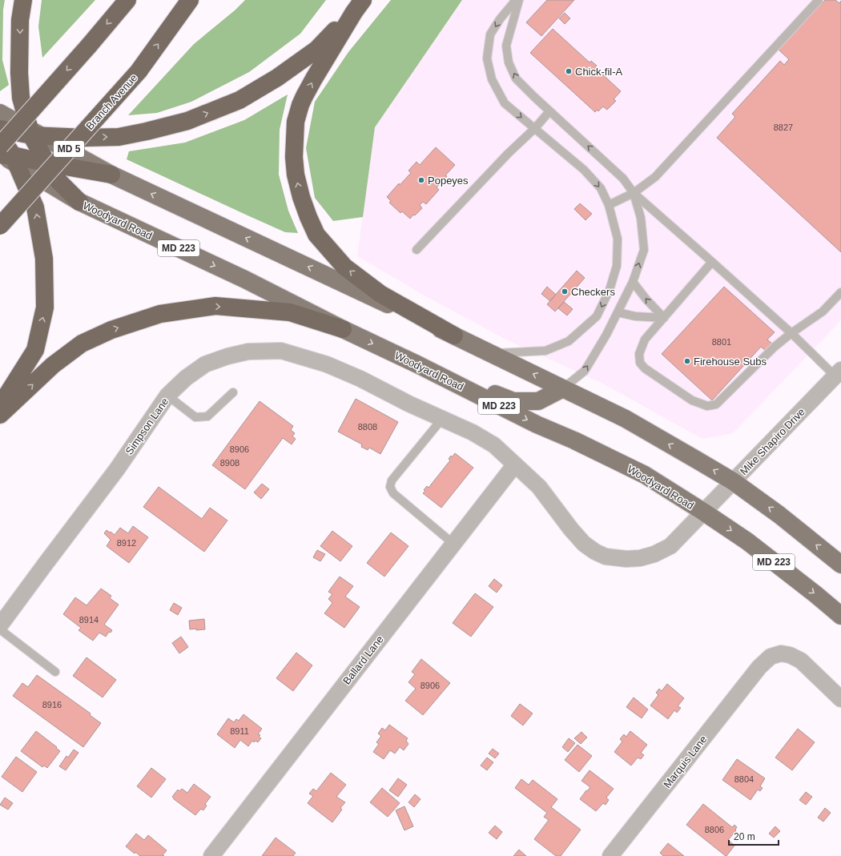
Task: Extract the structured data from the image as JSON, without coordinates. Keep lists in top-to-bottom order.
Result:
{
  "streets": {
    "highway": ["Branch Avenue", "MD 5"],
    "main road": ["Woodyard Road", "MD 223"],
    "street": [
      "Simpson Lane",
      "Mike Shapiro Drive",
      "Ballard Lane",
      "Marquis Lane"
    ]
  },
  "crossings": [
    ["Woodyard Road", "Mike Shapiro Drive"],
    ["Simpson Lane", "Mike Shapiro Drive"],
    ["Simpson Lane", "Ballard Lane"],
    ["Mike Shapiro Drive", "Ballard Lane"]
  ],
  "places": [
    "Chick-fil-A",
    "Popeyes",
    "Checkers",
    "Firehouse Subs"
  ],
  "house_numbers": [
    "8827",
    "8801",
    "8808",
    "8906",
    "8908",
    "8912",
    "8914",
    "8906",
    "8916",
    "8911",
    "8804",
    "8806"
  ],
  "scale_bar": "20 m"
}
